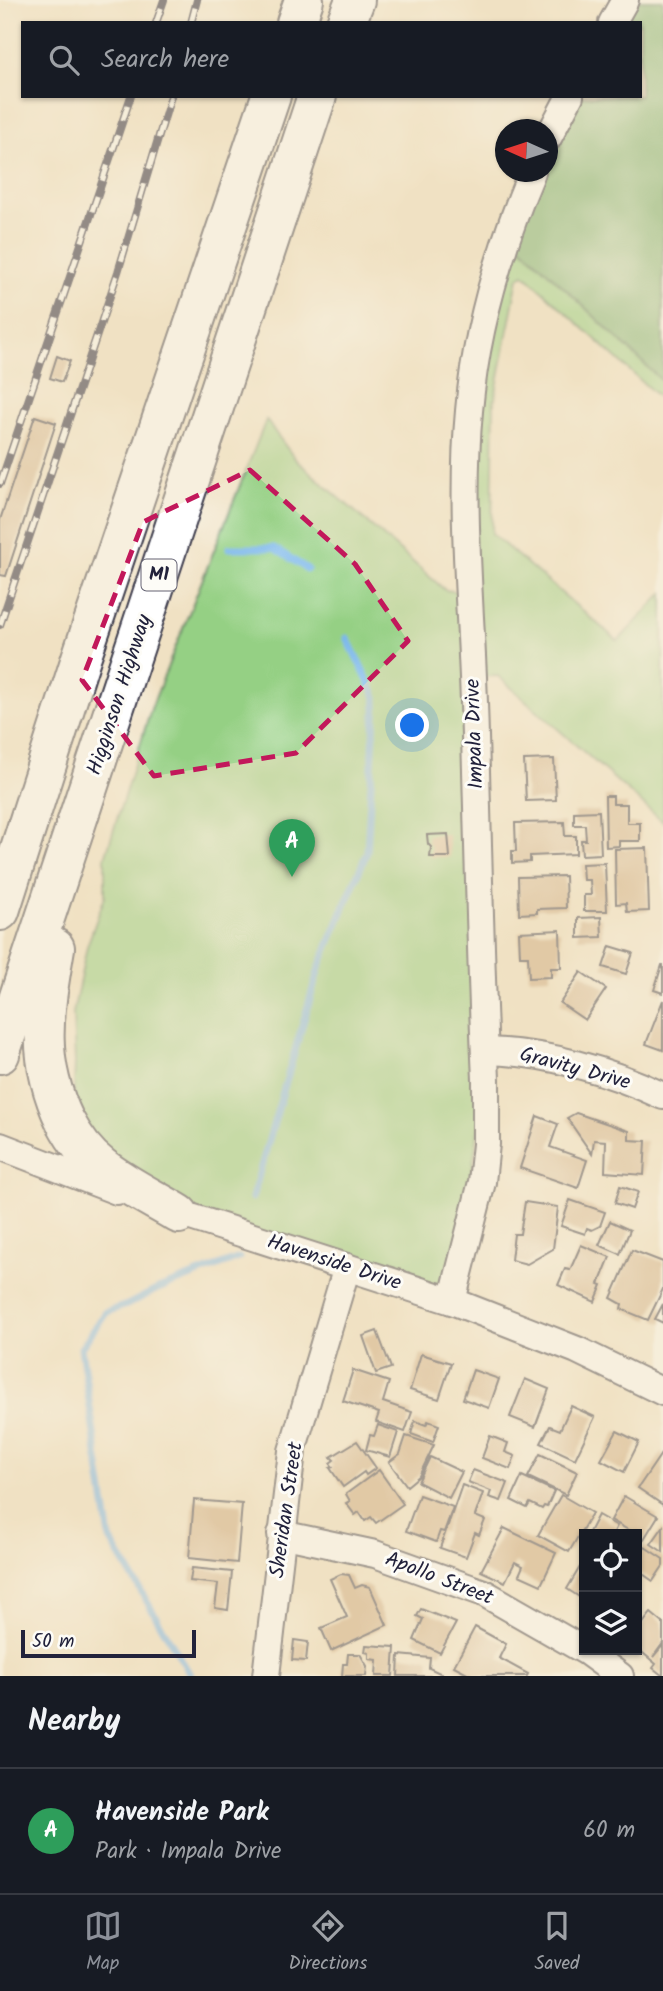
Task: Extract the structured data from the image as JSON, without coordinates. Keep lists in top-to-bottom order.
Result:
{
  "streets": {
    "highway": ["M1", "Higginson Highway"],
    "street": [
      "Impala Drive",
      "Gravity Drive",
      "Havenside Drive",
      "Sheridan Street",
      "Apollo Street"
    ]
  },
  "crossings": [
    ["Impala Drive", "Gravity Drive"],
    ["Impala Drive", "Havenside Drive"],
    ["Havenside Drive", "Sheridan Street"],
    ["Sheridan Street", "Apollo Street"]
  ],
  "scale_bar": "50 m",
  "north": "left",
  "page": {
    "search": "Search here",
    "pins": "A",
    "scale": "50 m",
    "heading": "Nearby",
    "list": [
      {
        "mark": "A",
        "name": "Havenside Park",
        "note": "Park · Impala Drive",
        "value": "60 m"
      }
    ],
    "nav": ["Map", "Directions", "Saved"]
  }
}
